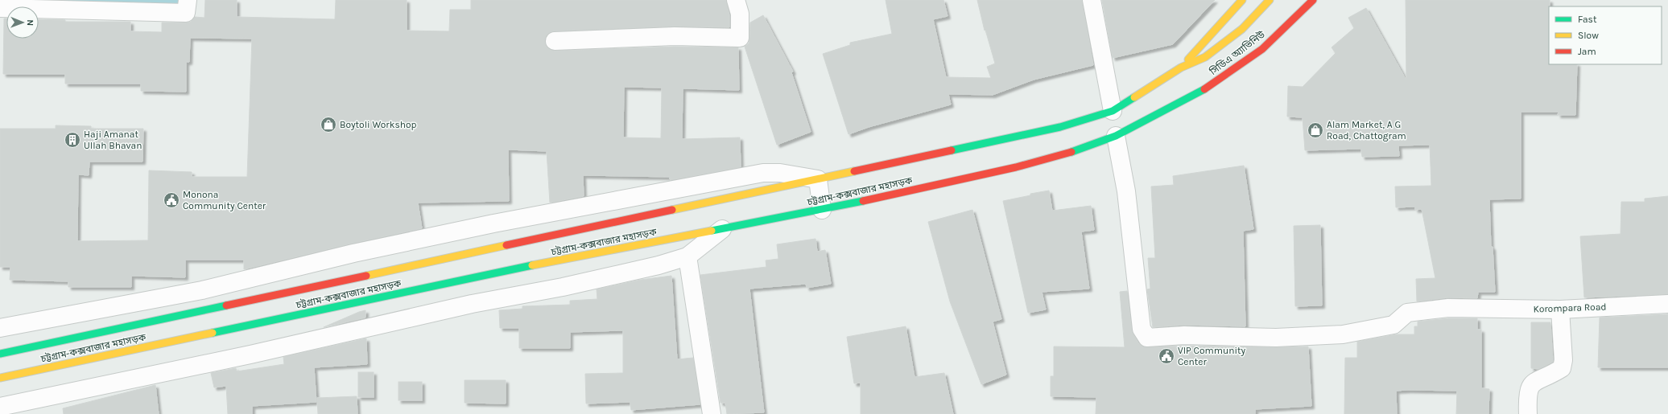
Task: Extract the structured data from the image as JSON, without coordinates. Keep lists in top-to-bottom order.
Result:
{
  "streets": {
    "highway": ["সিডিএ অ্যাভিনিউ", "চট্টগ্রাম-কক্সবাজার মহাসড়ক"],
    "street": ["Korompara Road"]
  },
  "crossings": [
    ["সিডিএ অ্যাভিনিউ", "চট্টগ্রাম-কক্সবাজার মহাসড়ক"],
    ["চট্টগ্রাম-কক্সবাজার মহাসড়ক", "Korompara Road"]
  ],
  "places": {
    "shop": ["Boytoli Workshop", "Alam Market, A G Road, Chattogram"],
    "building": ["Haji Amanat Ullah Bhavan"],
    "public building": ["Monona Community Center", "VIP Community Center"]
  },
  "legend": ["Fast", "Slow", "Jam"],
  "north": "right"
}
